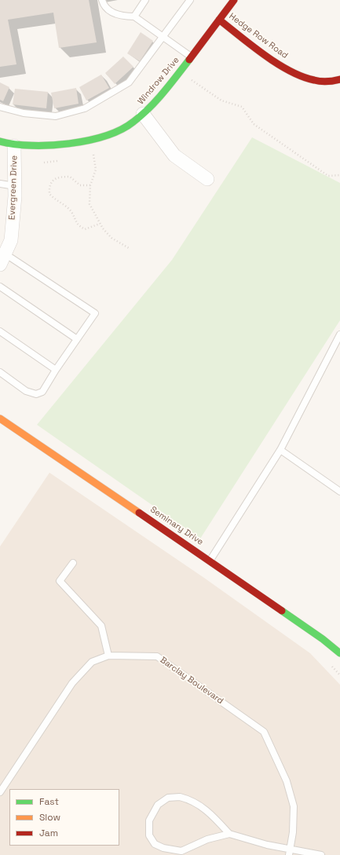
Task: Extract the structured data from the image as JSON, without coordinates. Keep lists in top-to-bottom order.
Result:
{
  "streets": {
    "street": [
      "Hedge Row Road",
      "Windrow Drive",
      "Evergreen Drive",
      "Seminary Drive"
    ],
    "lane": ["Barclay Boulevard"]
  },
  "crossings": [
    ["Hedge Row Road", "Windrow Drive"],
    ["Windrow Drive", "Evergreen Drive"]
  ],
  "legend": ["Fast", "Slow", "Jam"]
}
